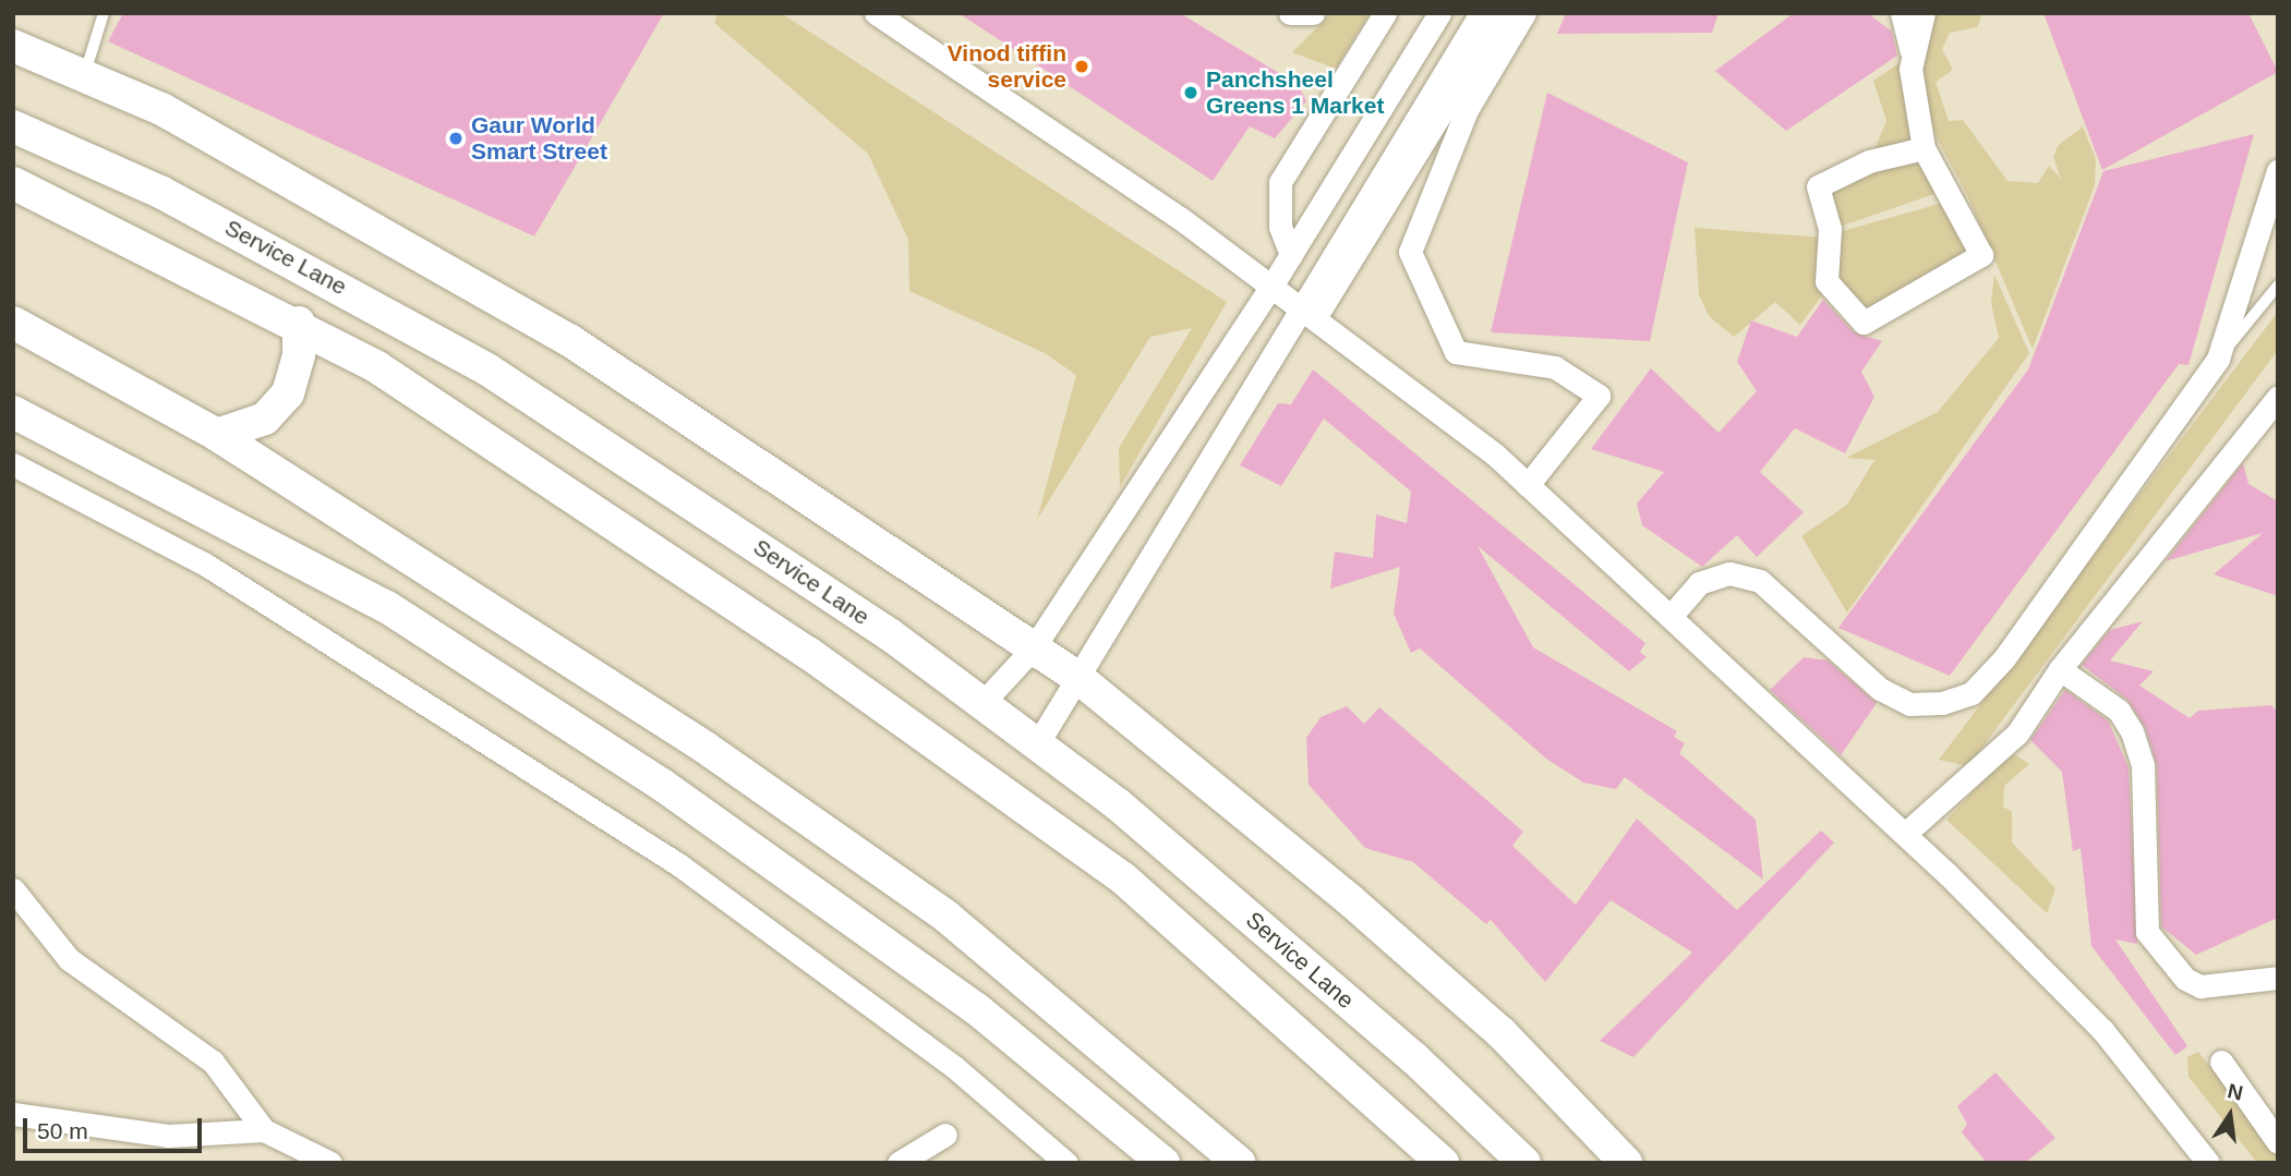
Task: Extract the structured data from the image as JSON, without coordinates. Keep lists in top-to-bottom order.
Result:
{
  "streets": {
    "street": ["Service Lane"]
  },
  "places": ["Vinod tiffin service", "Panchsheel Greens 1 Market", "Gaur World Smart Street"],
  "scale_bar": "50 m",
  "north": "top"
}
